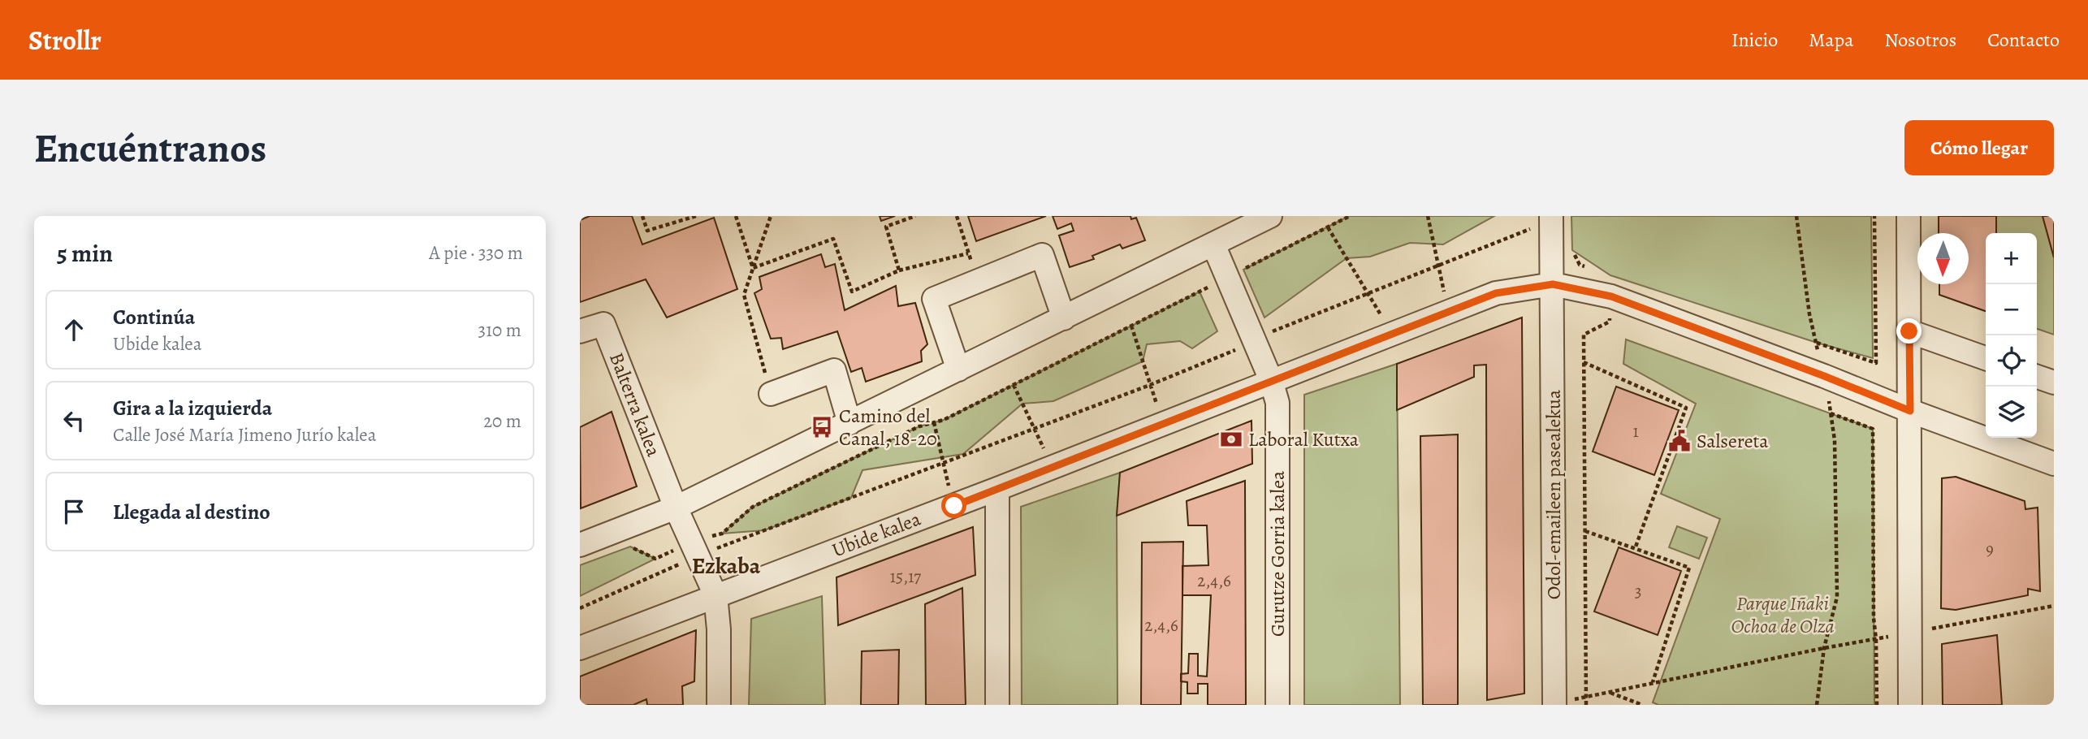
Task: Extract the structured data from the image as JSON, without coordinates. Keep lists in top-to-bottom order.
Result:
{
  "streets": {
    "street": [
      "Balterra kalea",
      "Odol-emaileen pasealekua",
      "Ubide kalea",
      "Gurutze Gorria kalea"
    ]
  },
  "crossings": [
    ["Odol-emaileen pasealekua", "Ubide kalea"],
    ["Ubide kalea", "Gurutze Gorria kalea"]
  ],
  "districts": ["Ezkaba"],
  "parks": ["Parque Iñaki Ochoa de Olza"],
  "places": {
    "bus stop": ["Camino del Canal, 18-20"],
    "bank": ["Laboral Kutxa"],
    "public building": ["Salsereta"]
  },
  "house_numbers": [
    "1",
    "9",
    "15,17",
    "2,4,6",
    "3",
    "2,4,6"
  ],
  "north": "bottom",
  "page": {
    "header": "Strollr",
    "nav": [
      "Inicio",
      "Mapa",
      "Nosotros",
      "Contacto"
    ],
    "buttons": "Cómo llegar",
    "title": "Encuéntranos",
    "heading": ["5 min", "A pie · 330 m"],
    "map_buttons": ["+", "−"],
    "list": [
      ["Continúa", "Ubide kalea", "310 m"],
      ["Gira a la izquierda", "Calle José María Jimeno Jurío kalea", "20 m"],
      "Llegada al destino"
    ]
  }
}
